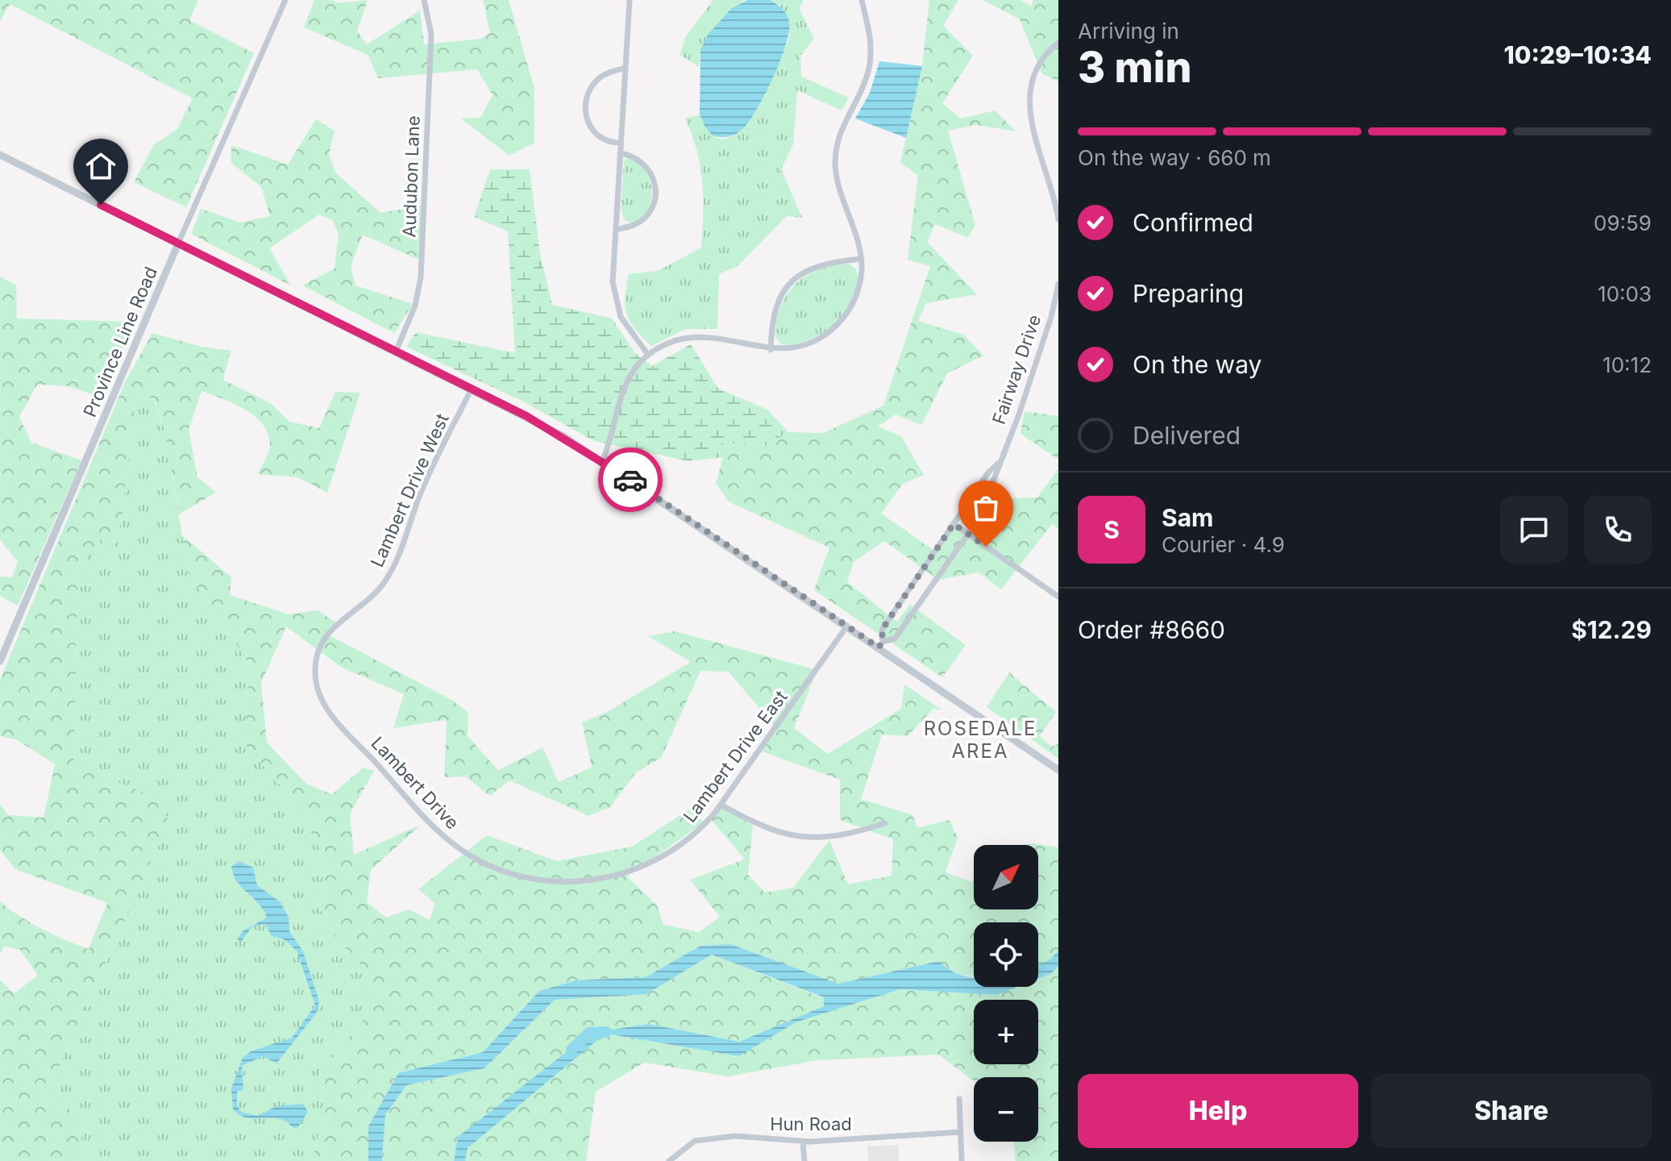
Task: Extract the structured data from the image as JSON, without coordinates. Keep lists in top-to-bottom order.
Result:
{
  "streets": {
    "street": [
      "Audubon Lane",
      "Province Line Road",
      "Fairway Drive",
      "Lambert Drive West",
      "Lambert Drive East",
      "Lambert Drive",
      "Hun Road"
    ]
  },
  "crossings": [
    ["Lambert Drive West", "Lambert Drive"],
    ["Lambert Drive East", "Lambert Drive"]
  ],
  "districts": ["ROSEDALE AREA"],
  "north": "top right",
  "page": {
    "heading": ["3 min", "Arriving in", "10:29–10:34"],
    "panel": [
      "Sam",
      "Courier · 4.9",
      "Order #8660",
      "$12.29"
    ],
    "bar": "On the way · 660 m",
    "list": [
      ["Confirmed", "09:59"],
      ["Preparing", "10:03"],
      ["On the way", "10:12"],
      "Delivered"
    ],
    "round": "S",
    "map_buttons": ["+", "−"],
    "buttons": ["Help", "Share"]
  }
}
